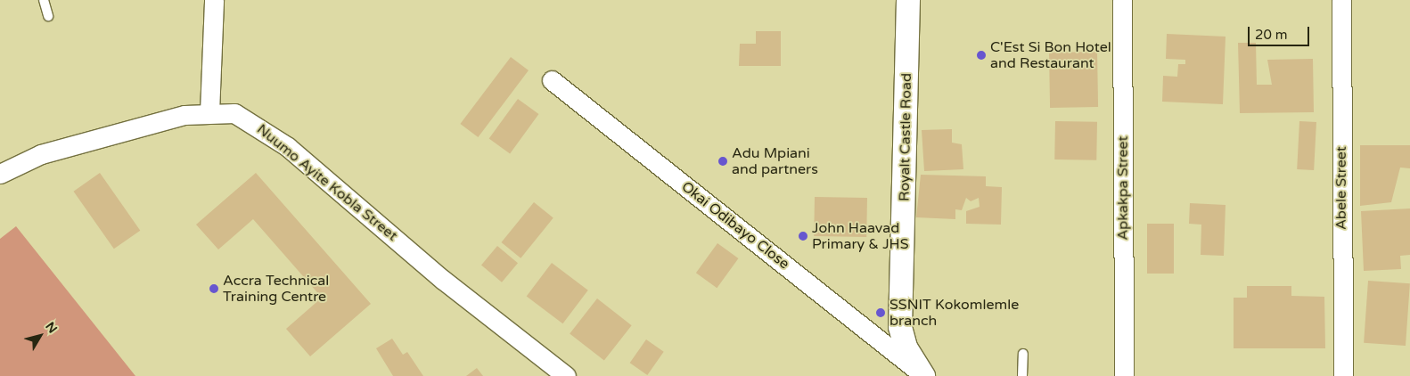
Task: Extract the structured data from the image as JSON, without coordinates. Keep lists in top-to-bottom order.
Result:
{
  "streets": {
    "street": [
      "Royalt Castle Road",
      "Nuumo Ayite Kobla Street",
      "Apkakpa Street",
      "Abele Street",
      "Okai Odibayo Close"
    ]
  },
  "crossings": [
    ["Royalt Castle Road", "Okai Odibayo Close"]
  ],
  "places": [
    "C'Est Si Bon Hotel and Restaurant",
    "Adu Mpiani and partners",
    "John Haavad Primary & JHS",
    "Accra Technical Training Centre",
    "SSNIT Kokomlemle branch"
  ],
  "scale_bar": "20 m",
  "north": "top right"
}
